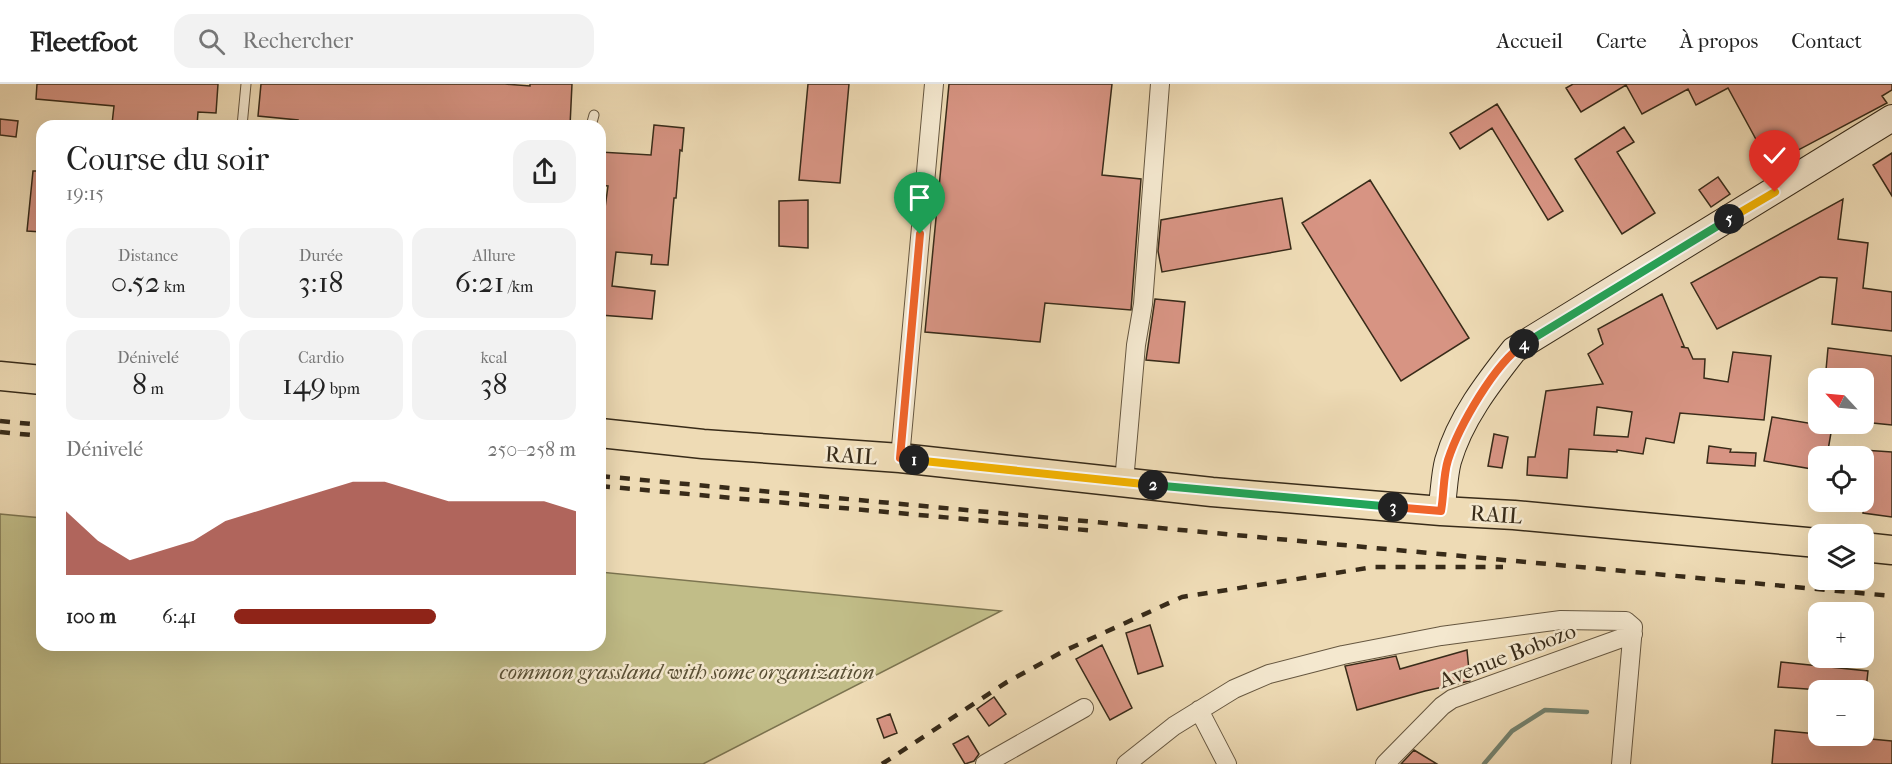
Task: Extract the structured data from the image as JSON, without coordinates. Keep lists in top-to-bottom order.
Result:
{
  "streets": {
    "main road": ["RAIL"],
    "street": ["Avenue Bobozo"]
  },
  "parks": ["common grassland with some organization"],
  "north": "top left",
  "page": {
    "header": "Fleetfoot",
    "search": "Rechercher",
    "nav": [
      "Accueil",
      "Carte",
      "À propos",
      "Contact"
    ],
    "heading": ["Course du soir", "19:15"],
    "pins": [
      "5",
      "4",
      "1",
      "2",
      "3"
    ],
    "stats": [
      ["Distance", "0.52 km"],
      ["Durée", "3:18"],
      ["Allure", "6:21 /km"],
      ["Dénivelé", "8 m"],
      ["Cardio", "149 bpm"],
      ["kcal", "38"]
    ],
    "map_buttons": ["+", "−"],
    "chart": ["Dénivelé", "250–258 m"],
    "list": [
      {
        "name": "100 m",
        "note": "6:41"
      }
    ]
  }
}
